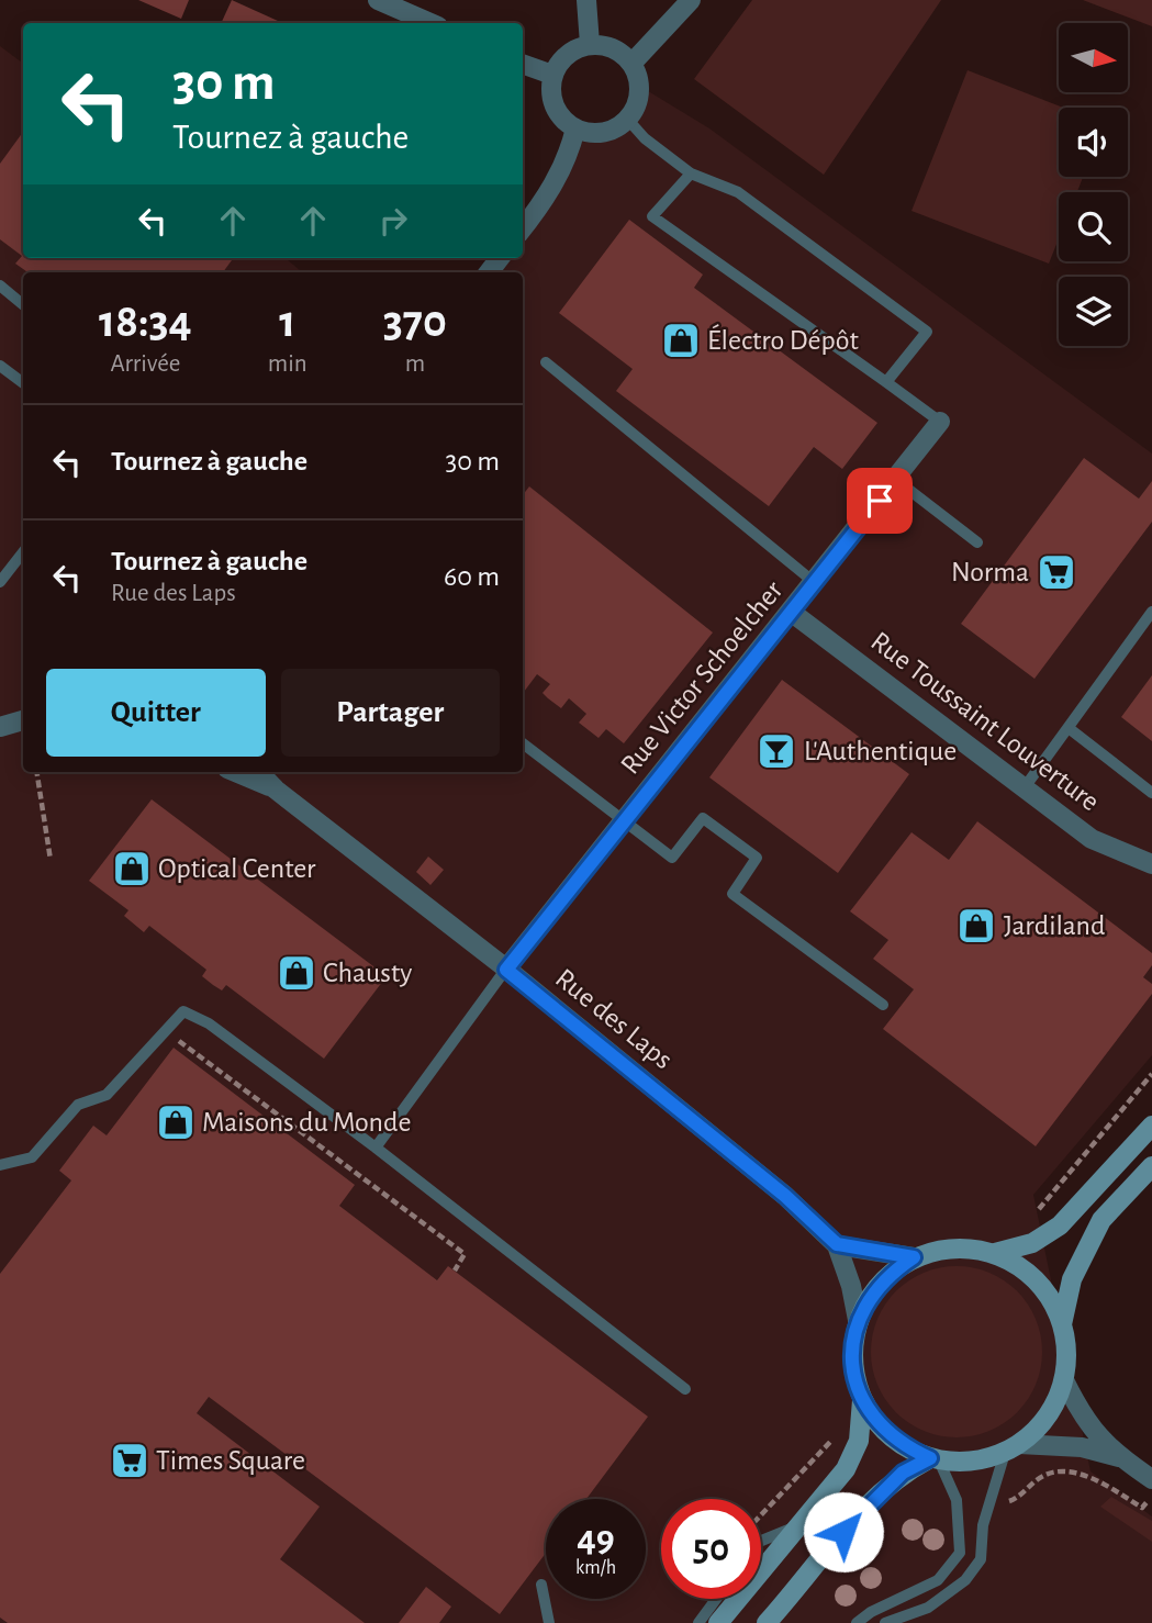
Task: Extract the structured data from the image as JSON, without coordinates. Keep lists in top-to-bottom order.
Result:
{
  "streets": {
    "street": ["Rue Victor Schoelcher", "Rue Toussaint Louverture", "Rue des Laps"]
  },
  "crossings": [
    ["Rue Victor Schoelcher", "Rue Toussaint Louverture"],
    ["Rue Victor Schoelcher", "Rue des Laps"]
  ],
  "places": {
    "shop": [
      "Électro Dépôt",
      "Optical Center",
      "Jardiland",
      "Chausty",
      "Maisons du Monde"
    ],
    "supermarket": ["Norma", "Times Square"],
    "bar": ["L'Authentique"]
  },
  "north": "right",
  "page": {
    "turn": ["30 m", "Tournez à gauche"],
    "eta": [
      "18:34",
      "Arrivée",
      "1",
      "min",
      "370",
      "m"
    ],
    "list": [
      {
        "name": "Tournez à gauche",
        "value": "30 m"
      },
      {
        "name": "Tournez à gauche",
        "note": "Rue des Laps",
        "value": "60 m"
      }
    ],
    "buttons": ["Quitter", "Partager"],
    "speed": "49 km/h",
    "limit": "50"
  }
}
